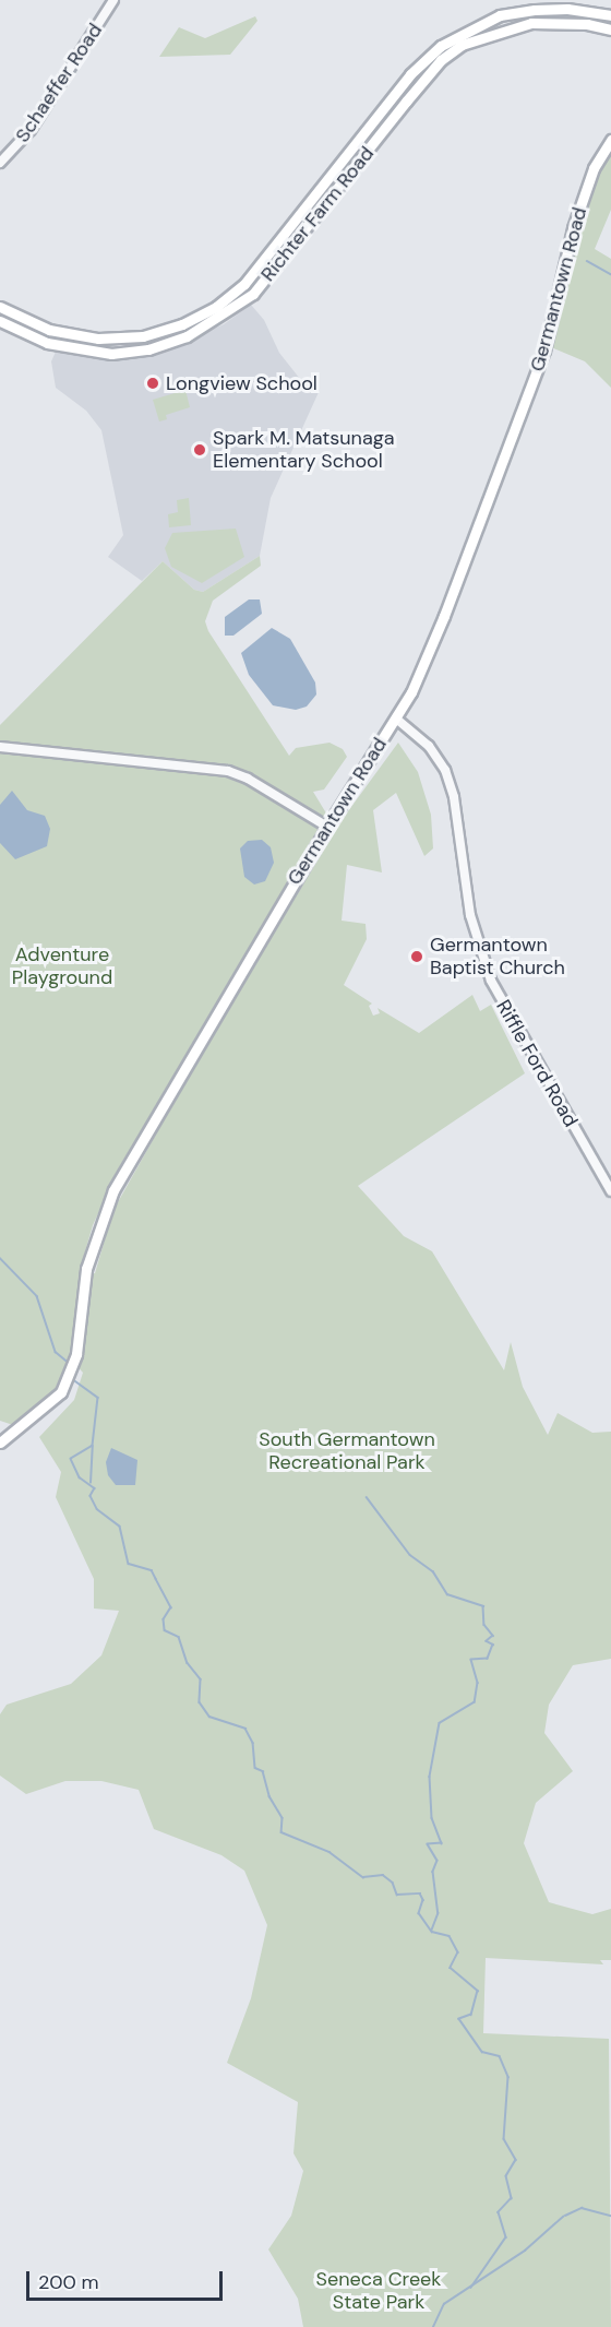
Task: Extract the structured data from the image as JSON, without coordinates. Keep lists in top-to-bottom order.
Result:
{
  "streets": {
    "main road": ["Richter Farm Road", "Germantown Road"],
    "street": ["Schaeffer Road", "Riffle Ford Road"]
  },
  "crossings": [
    ["Germantown Road", "Riffle Ford Road"]
  ],
  "parks": ["Adventure Playground", "South Germantown Recreational Park", "Seneca Creek State Park"],
  "places": ["Longview School", "Spark M. Matsunaga Elementary School", "Germantown Baptist Church"],
  "scale_bar": "200 m"
}
